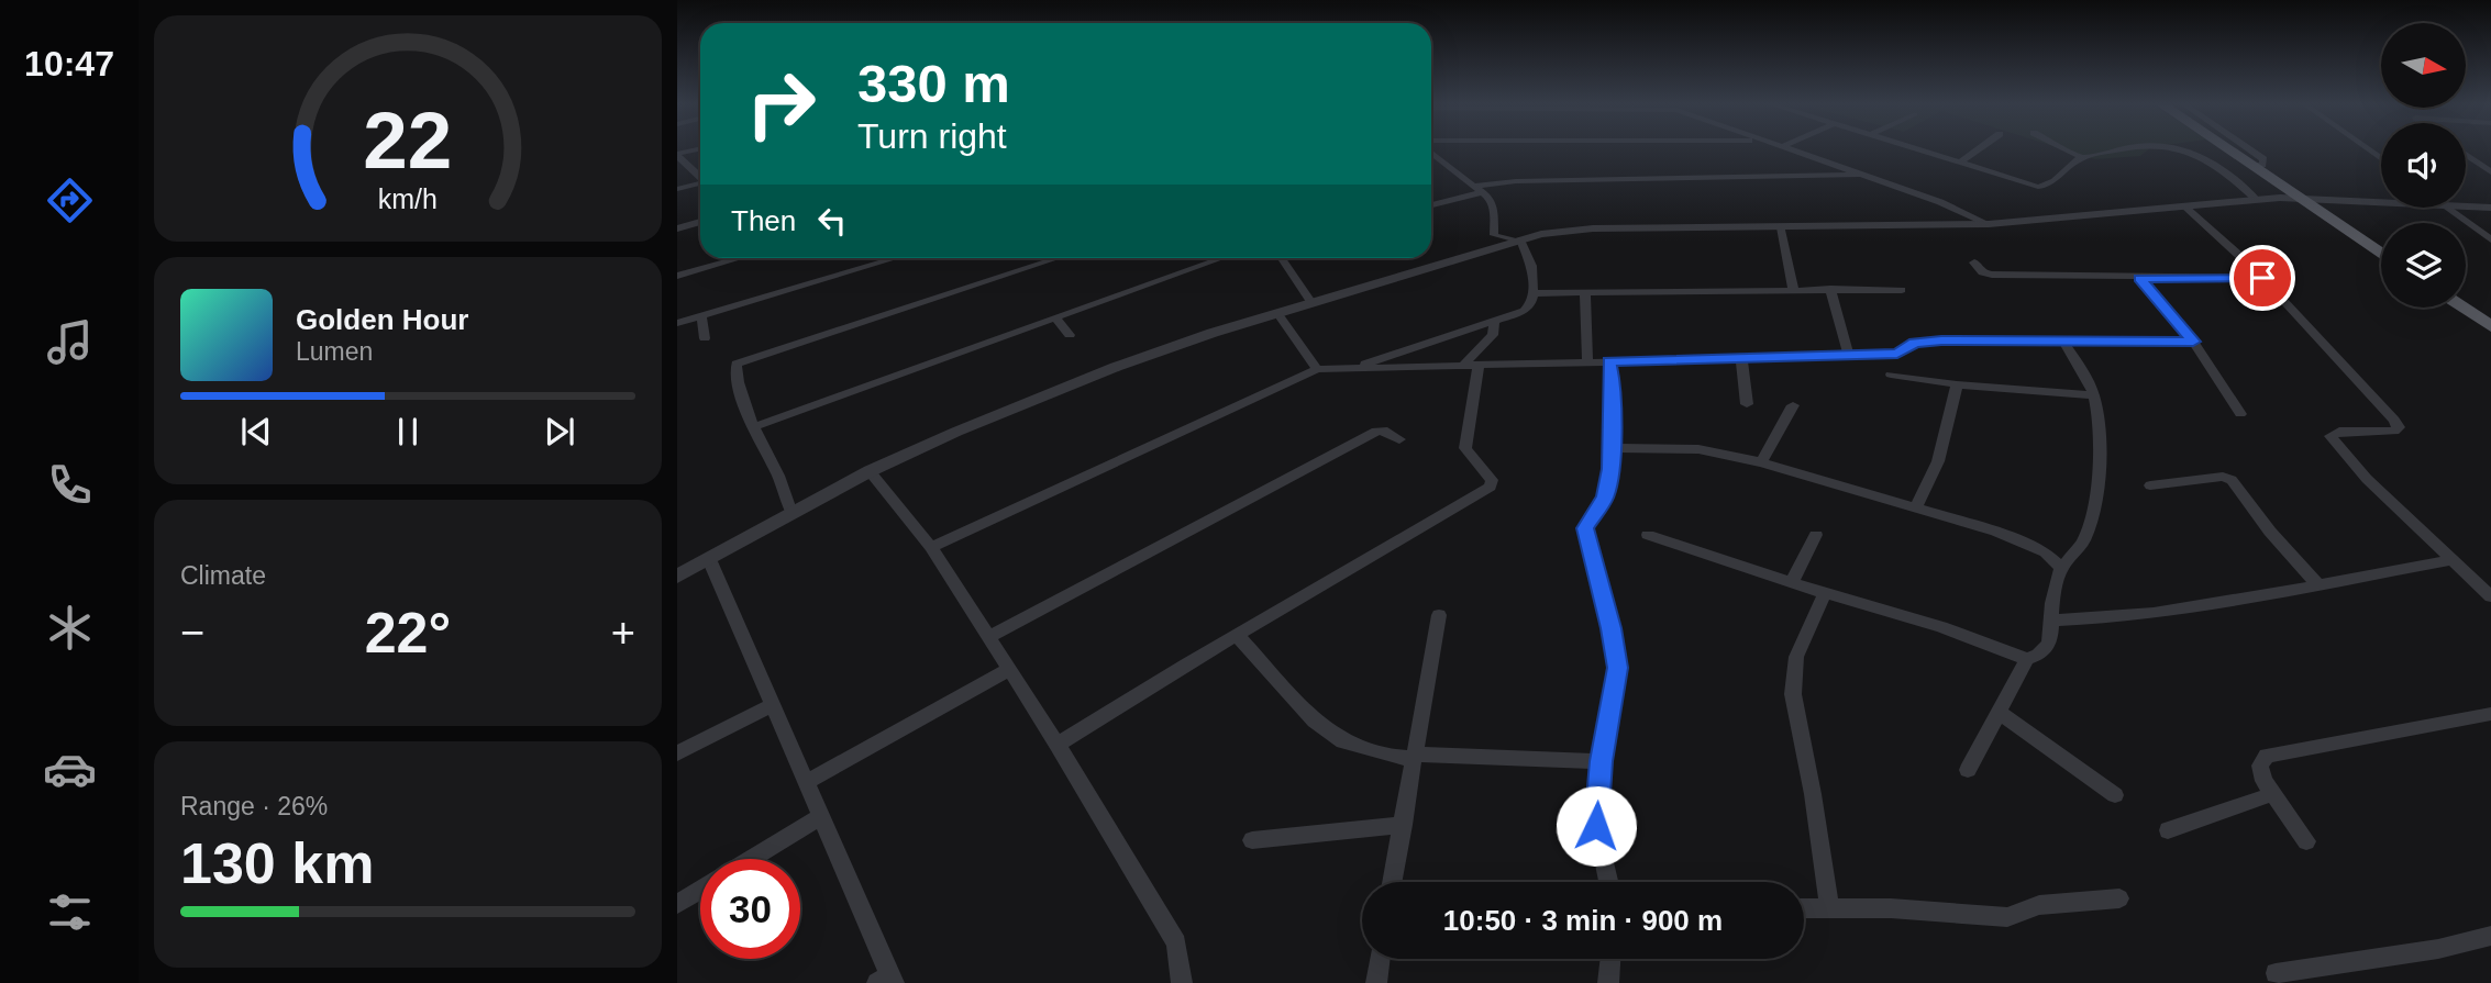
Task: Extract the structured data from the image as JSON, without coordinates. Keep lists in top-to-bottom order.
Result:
{
  "north": "right",
  "page": {
    "tabs": "10:47",
    "turn": ["330 m", "Turn right"],
    "then": "Then",
    "song": ["Golden Hour", "Lumen"],
    "tile": [
      "Climate",
      ["Range · 26%", "130 km"]
    ],
    "heat": ["−", "22°", "+"],
    "limit": "30",
    "trip": "10:50 · 3 min · 900 m",
    "gauge": ["22", "km/h"]
  }
}
